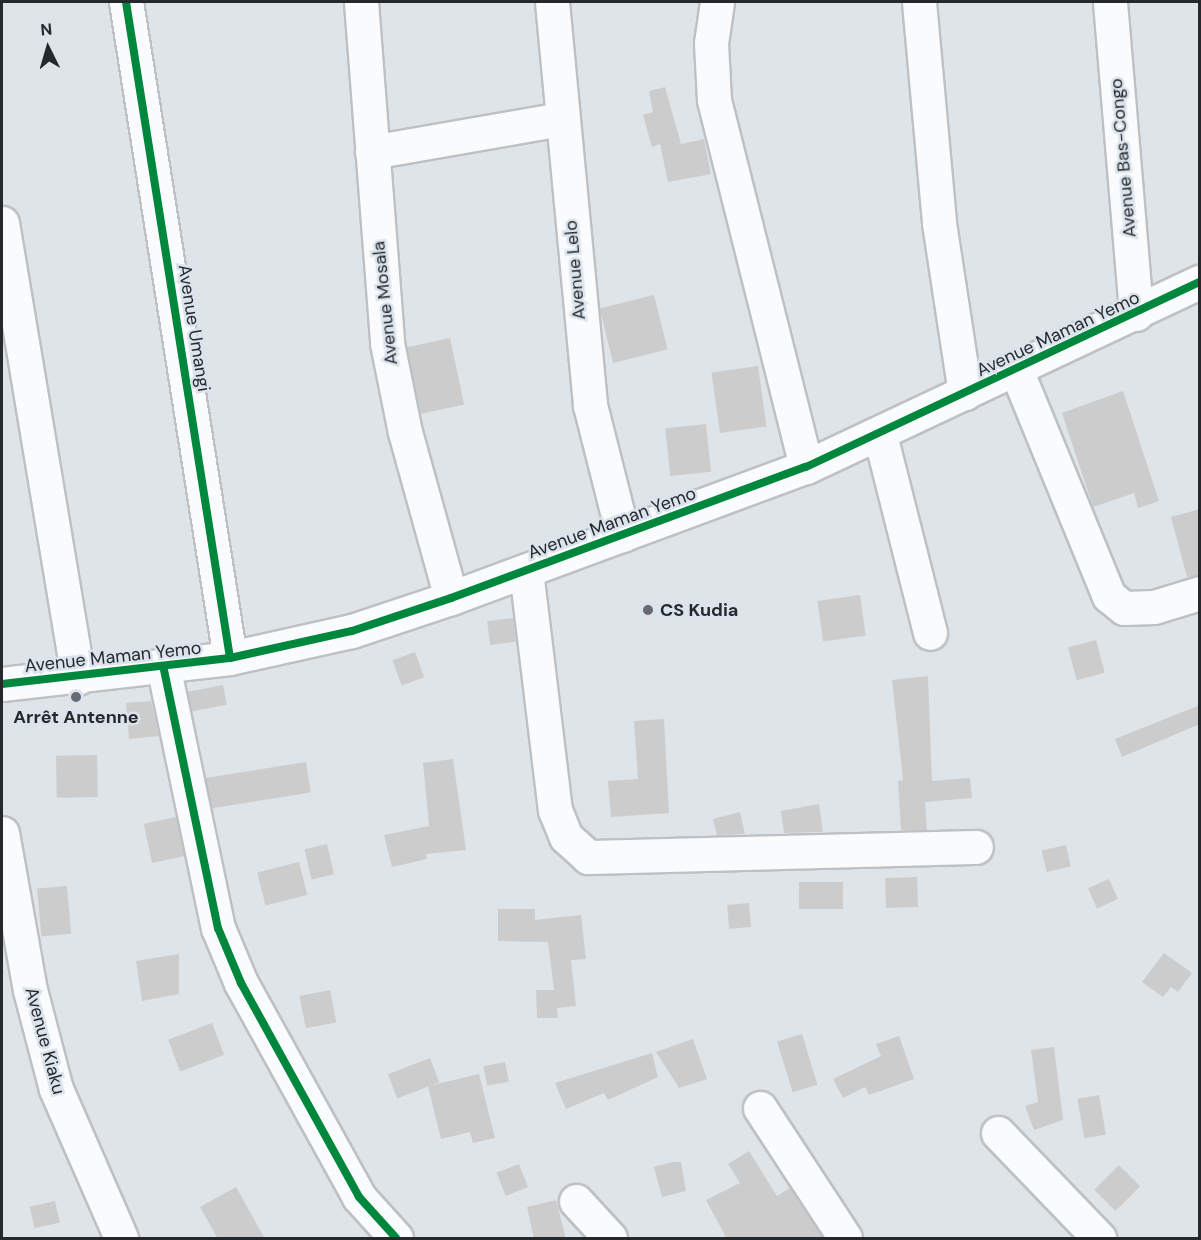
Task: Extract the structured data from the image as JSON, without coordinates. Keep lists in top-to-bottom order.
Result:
{
  "streets": {
    "street": [
      "Avenue Bas-Congo",
      "Avenue Lelo",
      "Avenue Mosala",
      "Avenue Umangi",
      "Avenue Maman Yemo",
      "Avenue Kiaku"
    ]
  },
  "crossings": [
    ["Avenue Bas-Congo", "Avenue Maman Yemo"],
    ["Avenue Lelo", "Avenue Maman Yemo"],
    ["Avenue Mosala", "Avenue Maman Yemo"],
    ["Avenue Umangi", "Avenue Maman Yemo"]
  ],
  "places": ["CS Kudia", "Arrêt Antenne"],
  "north": "top"
}
